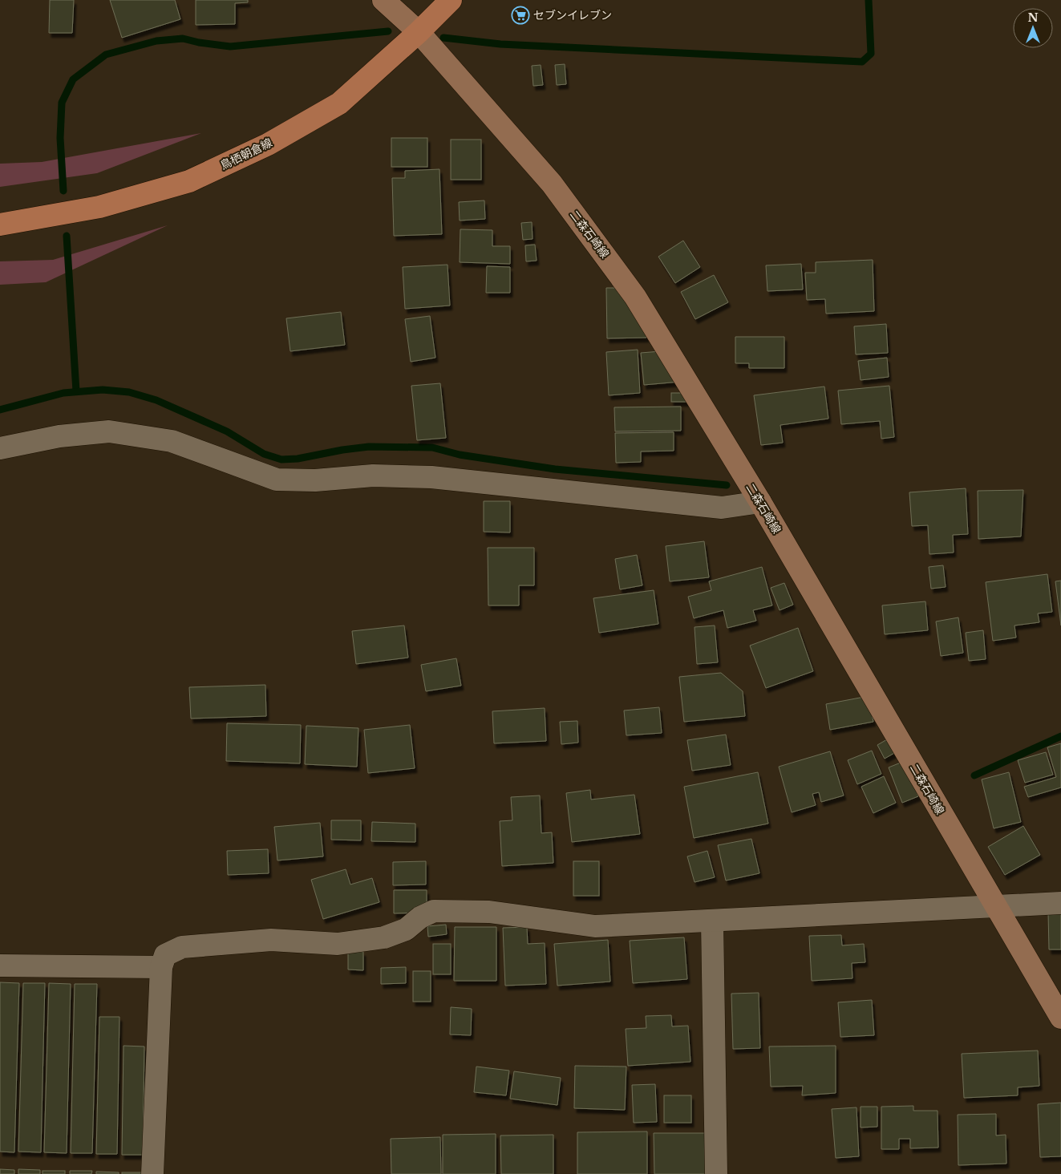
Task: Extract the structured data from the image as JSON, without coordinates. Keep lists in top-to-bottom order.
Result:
{
  "streets": {
    "main road": ["鳥栖朝倉線", "二森石崎線"]
  },
  "crossings": [
    ["鳥栖朝倉線", "二森石崎線"]
  ],
  "places": {
    "supermarket": ["セブンイレブン"]
  },
  "north": "top"
}
